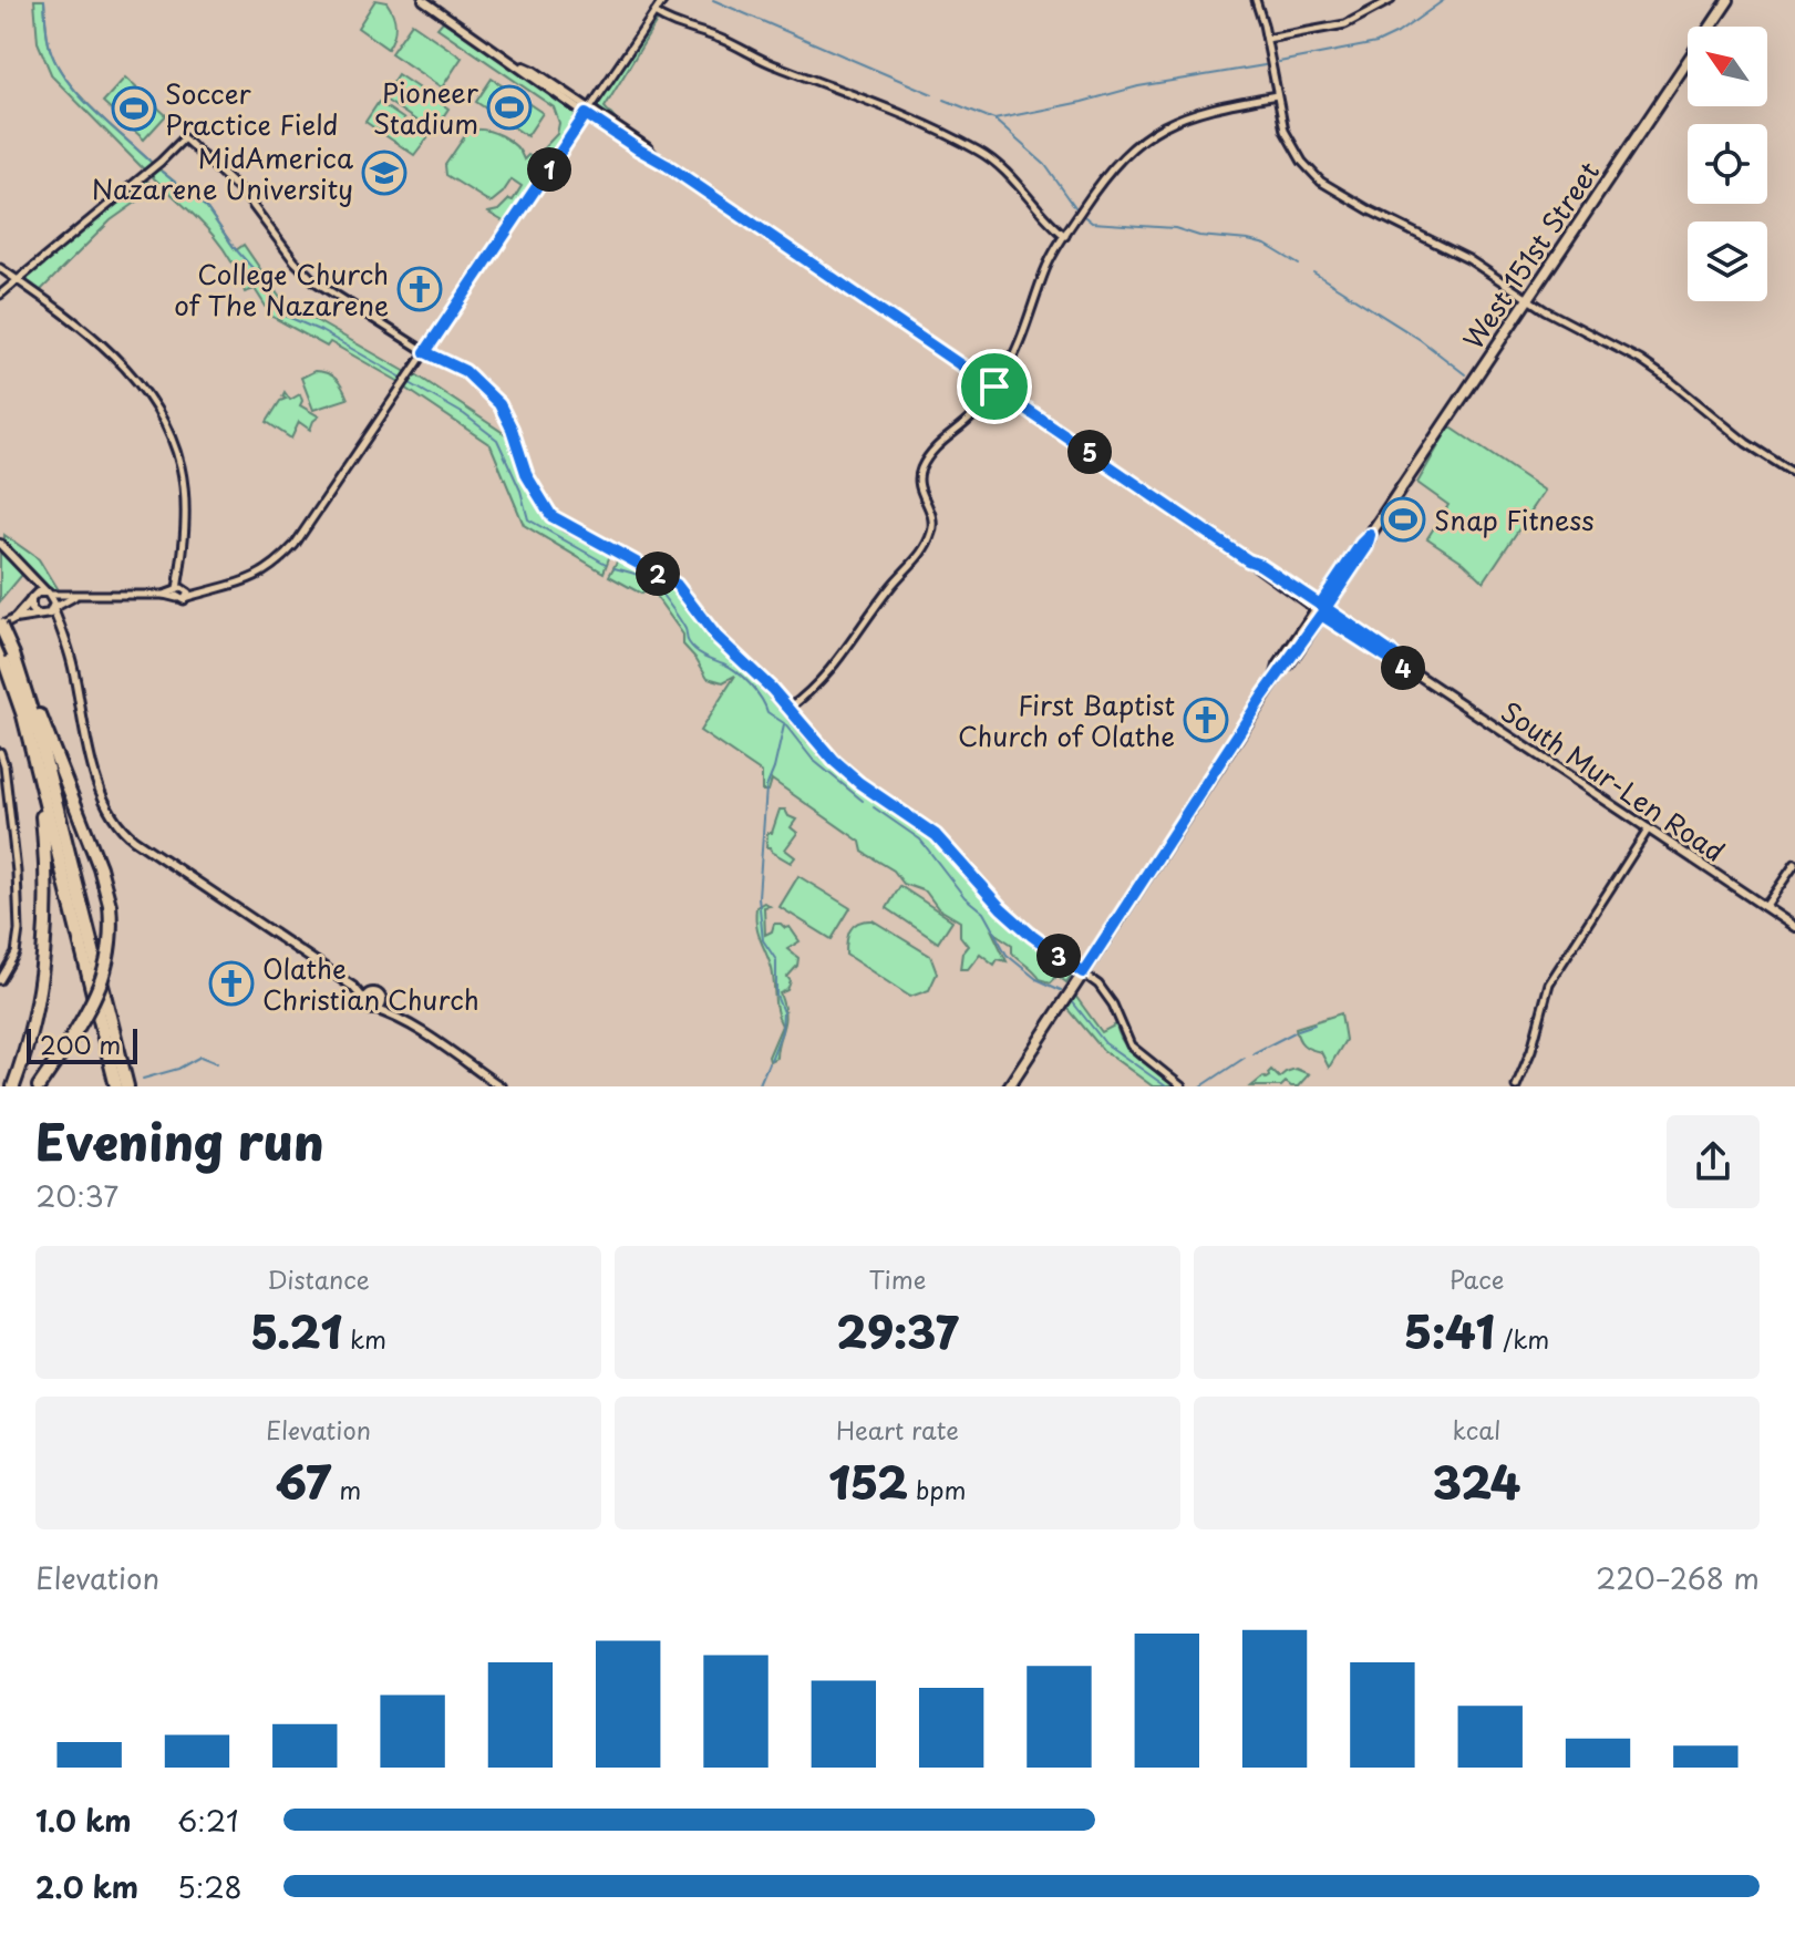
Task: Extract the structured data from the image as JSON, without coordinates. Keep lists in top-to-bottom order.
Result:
{
  "streets": {
    "main road": ["West 151st Street", "South Mur-Len Road"]
  },
  "crossings": [
    ["West 151st Street", "South Mur-Len Road"]
  ],
  "places": {
    "sports": ["Pioneer Stadium", "Soccer Practice Field", "Snap Fitness"],
    "school or university": ["MidAmerica Nazarene University"],
    "church": ["College Church of The Nazarene", "First Baptist Church of Olathe", "Olathe Christian Church"]
  },
  "scale_bar": "200 m",
  "north": "top left",
  "page": {
    "pins": [
      "1",
      "5",
      "2",
      "4",
      "3"
    ],
    "scale": "200 m",
    "heading": ["Evening run", "20:37"],
    "stats": [
      ["Distance", "5.21 km"],
      ["Time", "29:37"],
      ["Pace", "5:41 /km"],
      ["Elevation", "67 m"],
      ["Heart rate", "152 bpm"],
      ["kcal", "324"]
    ],
    "chart": ["Elevation", "220–268 m"],
    "list": [
      {
        "name": "1.0 km",
        "note": "6:21"
      },
      {
        "name": "2.0 km",
        "note": "5:28"
      }
    ]
  }
}
